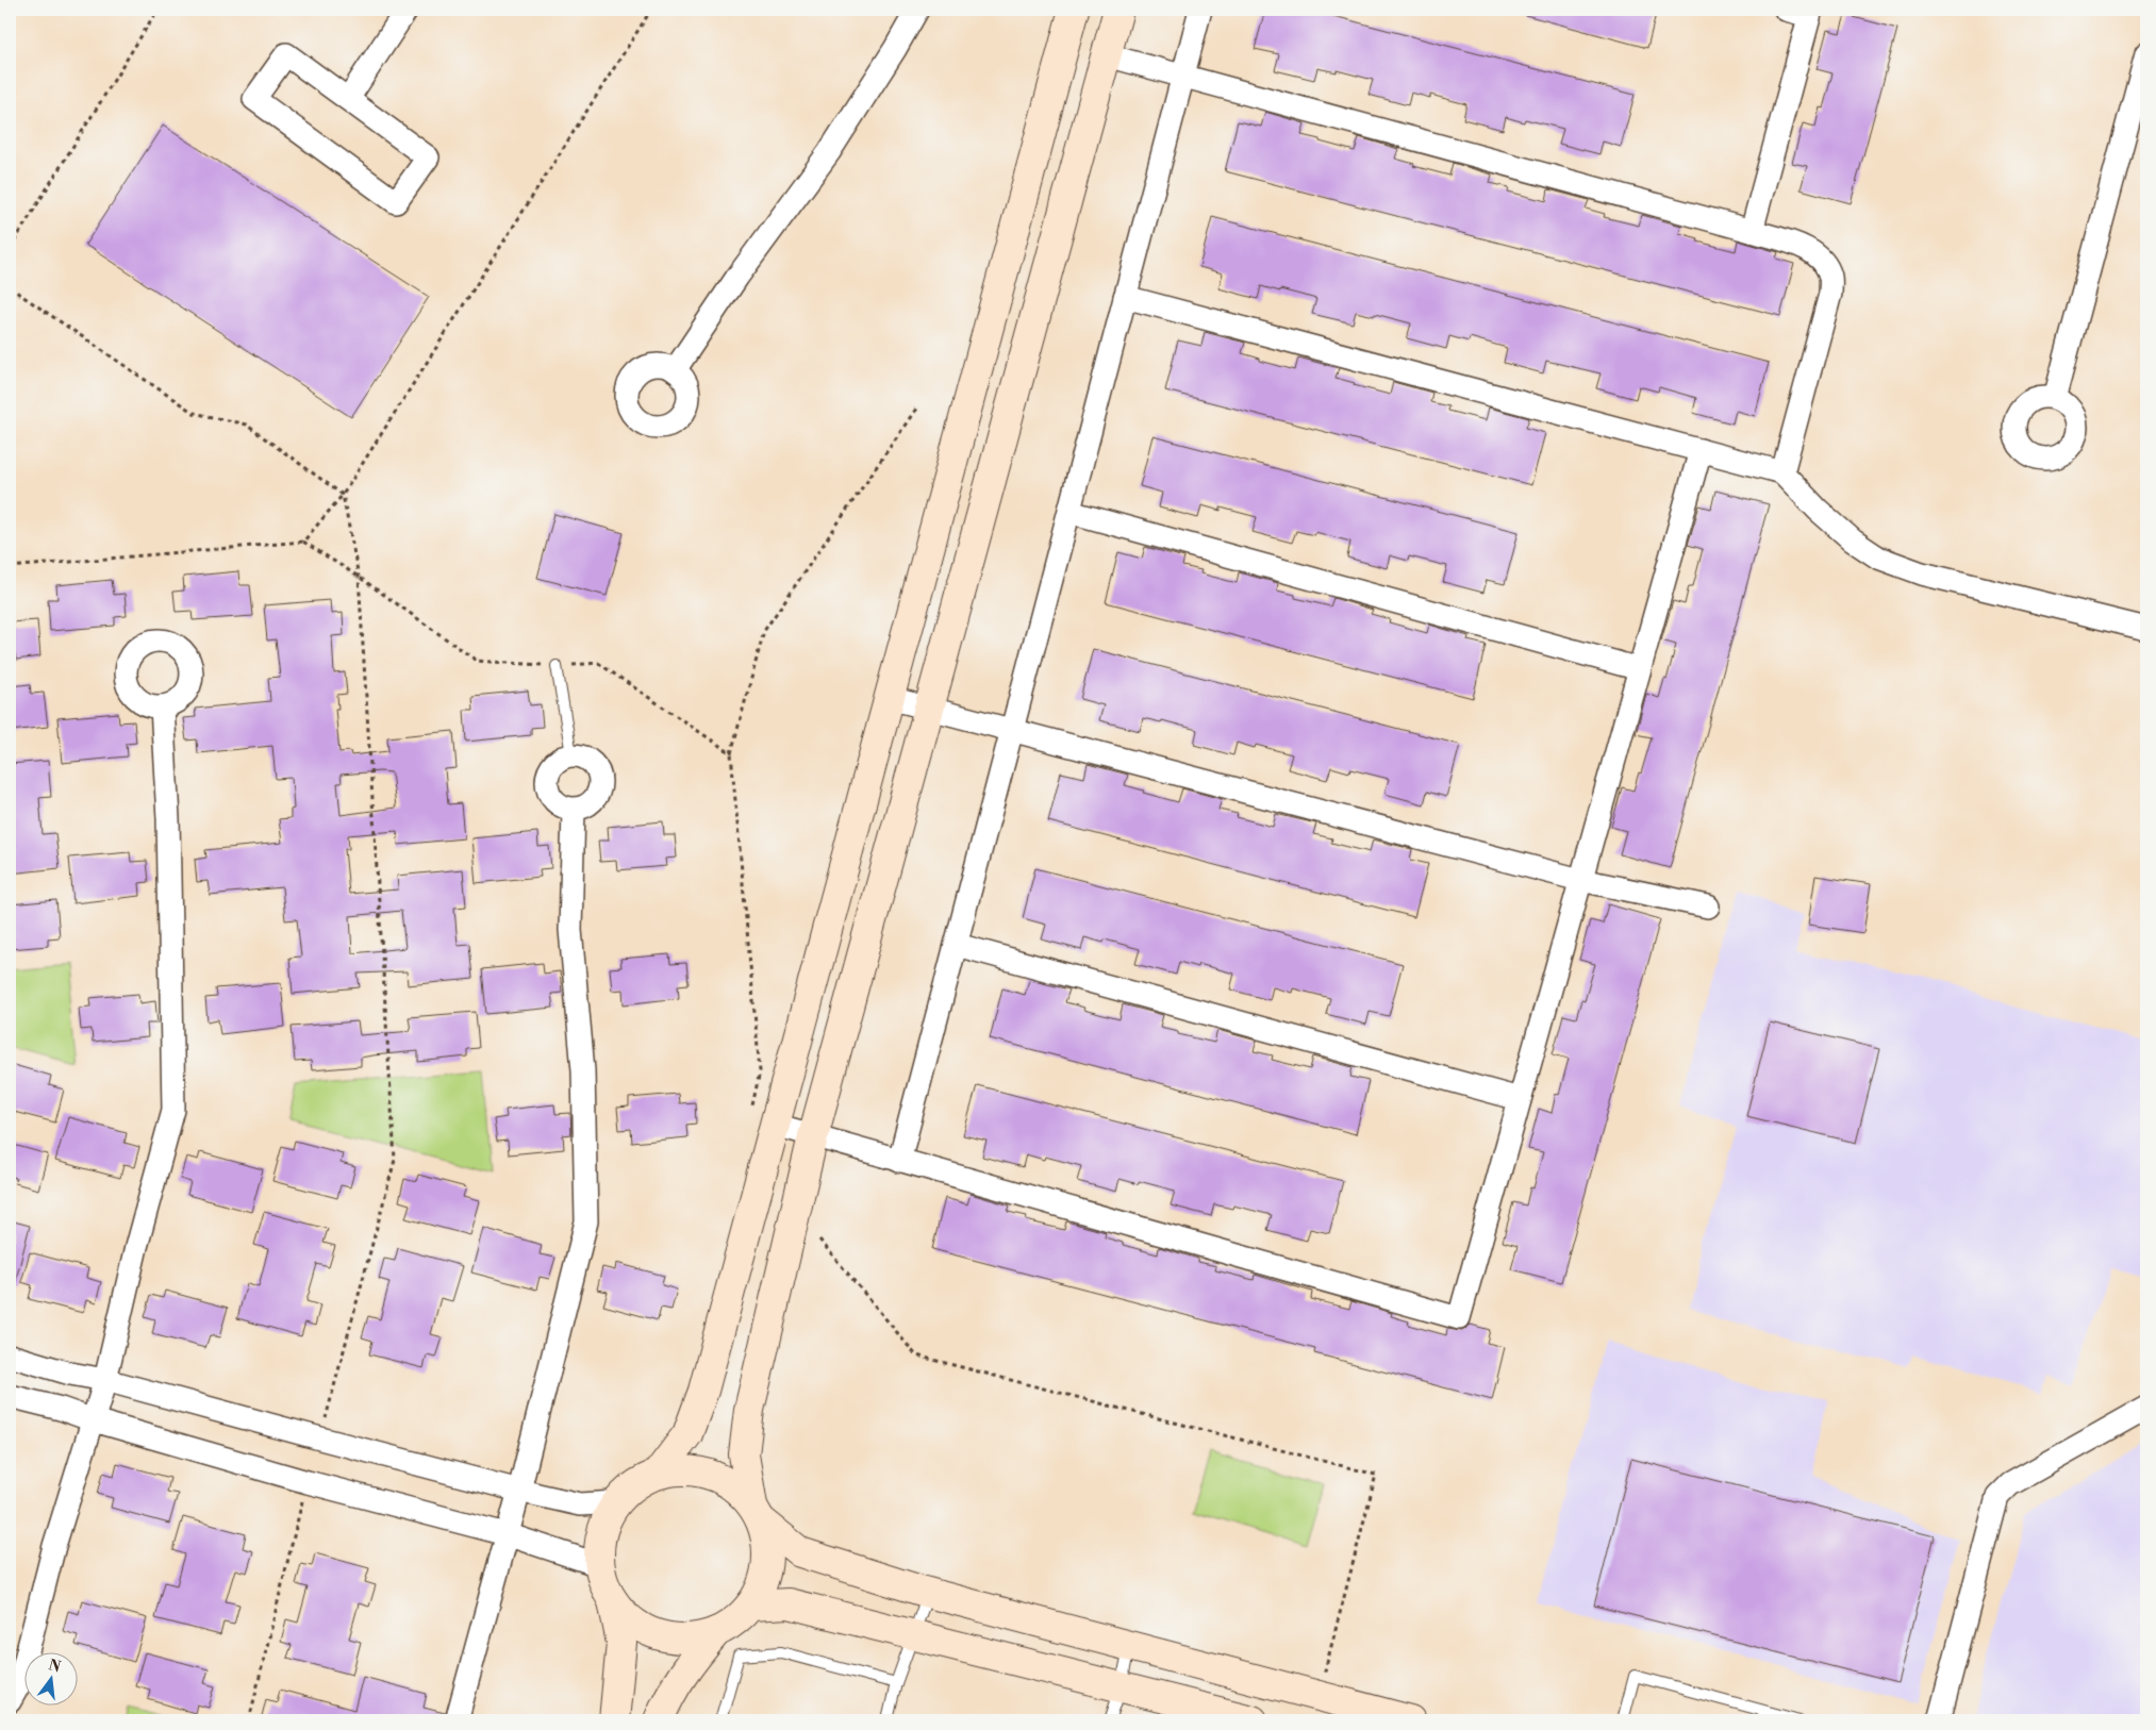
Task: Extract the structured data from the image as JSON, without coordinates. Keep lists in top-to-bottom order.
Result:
{
  "north": "top"
}
